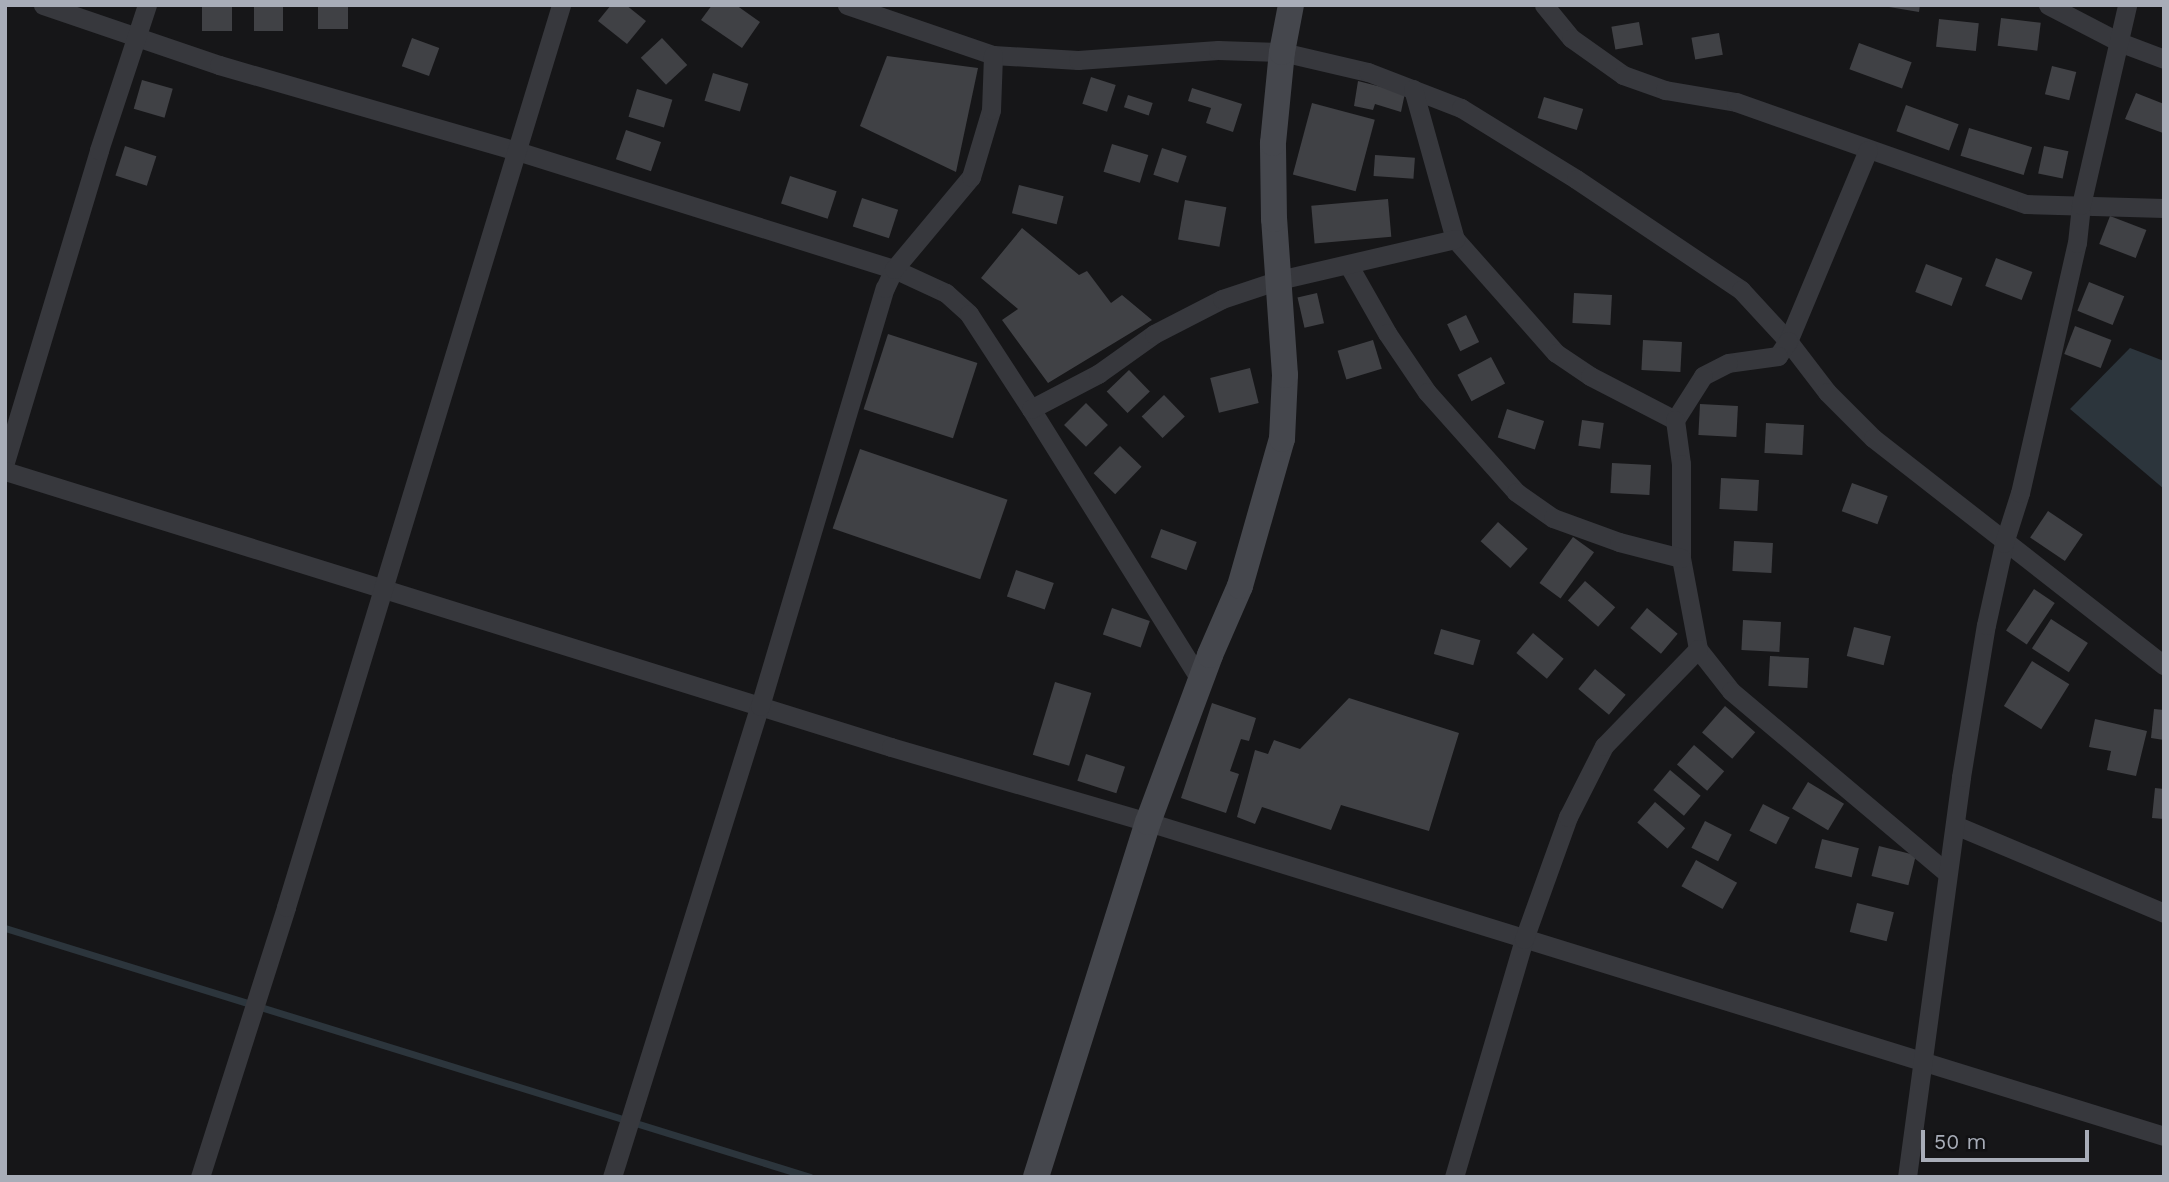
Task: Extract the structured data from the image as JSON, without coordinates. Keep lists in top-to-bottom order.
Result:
{
  "scale_bar": "50 m"
}
